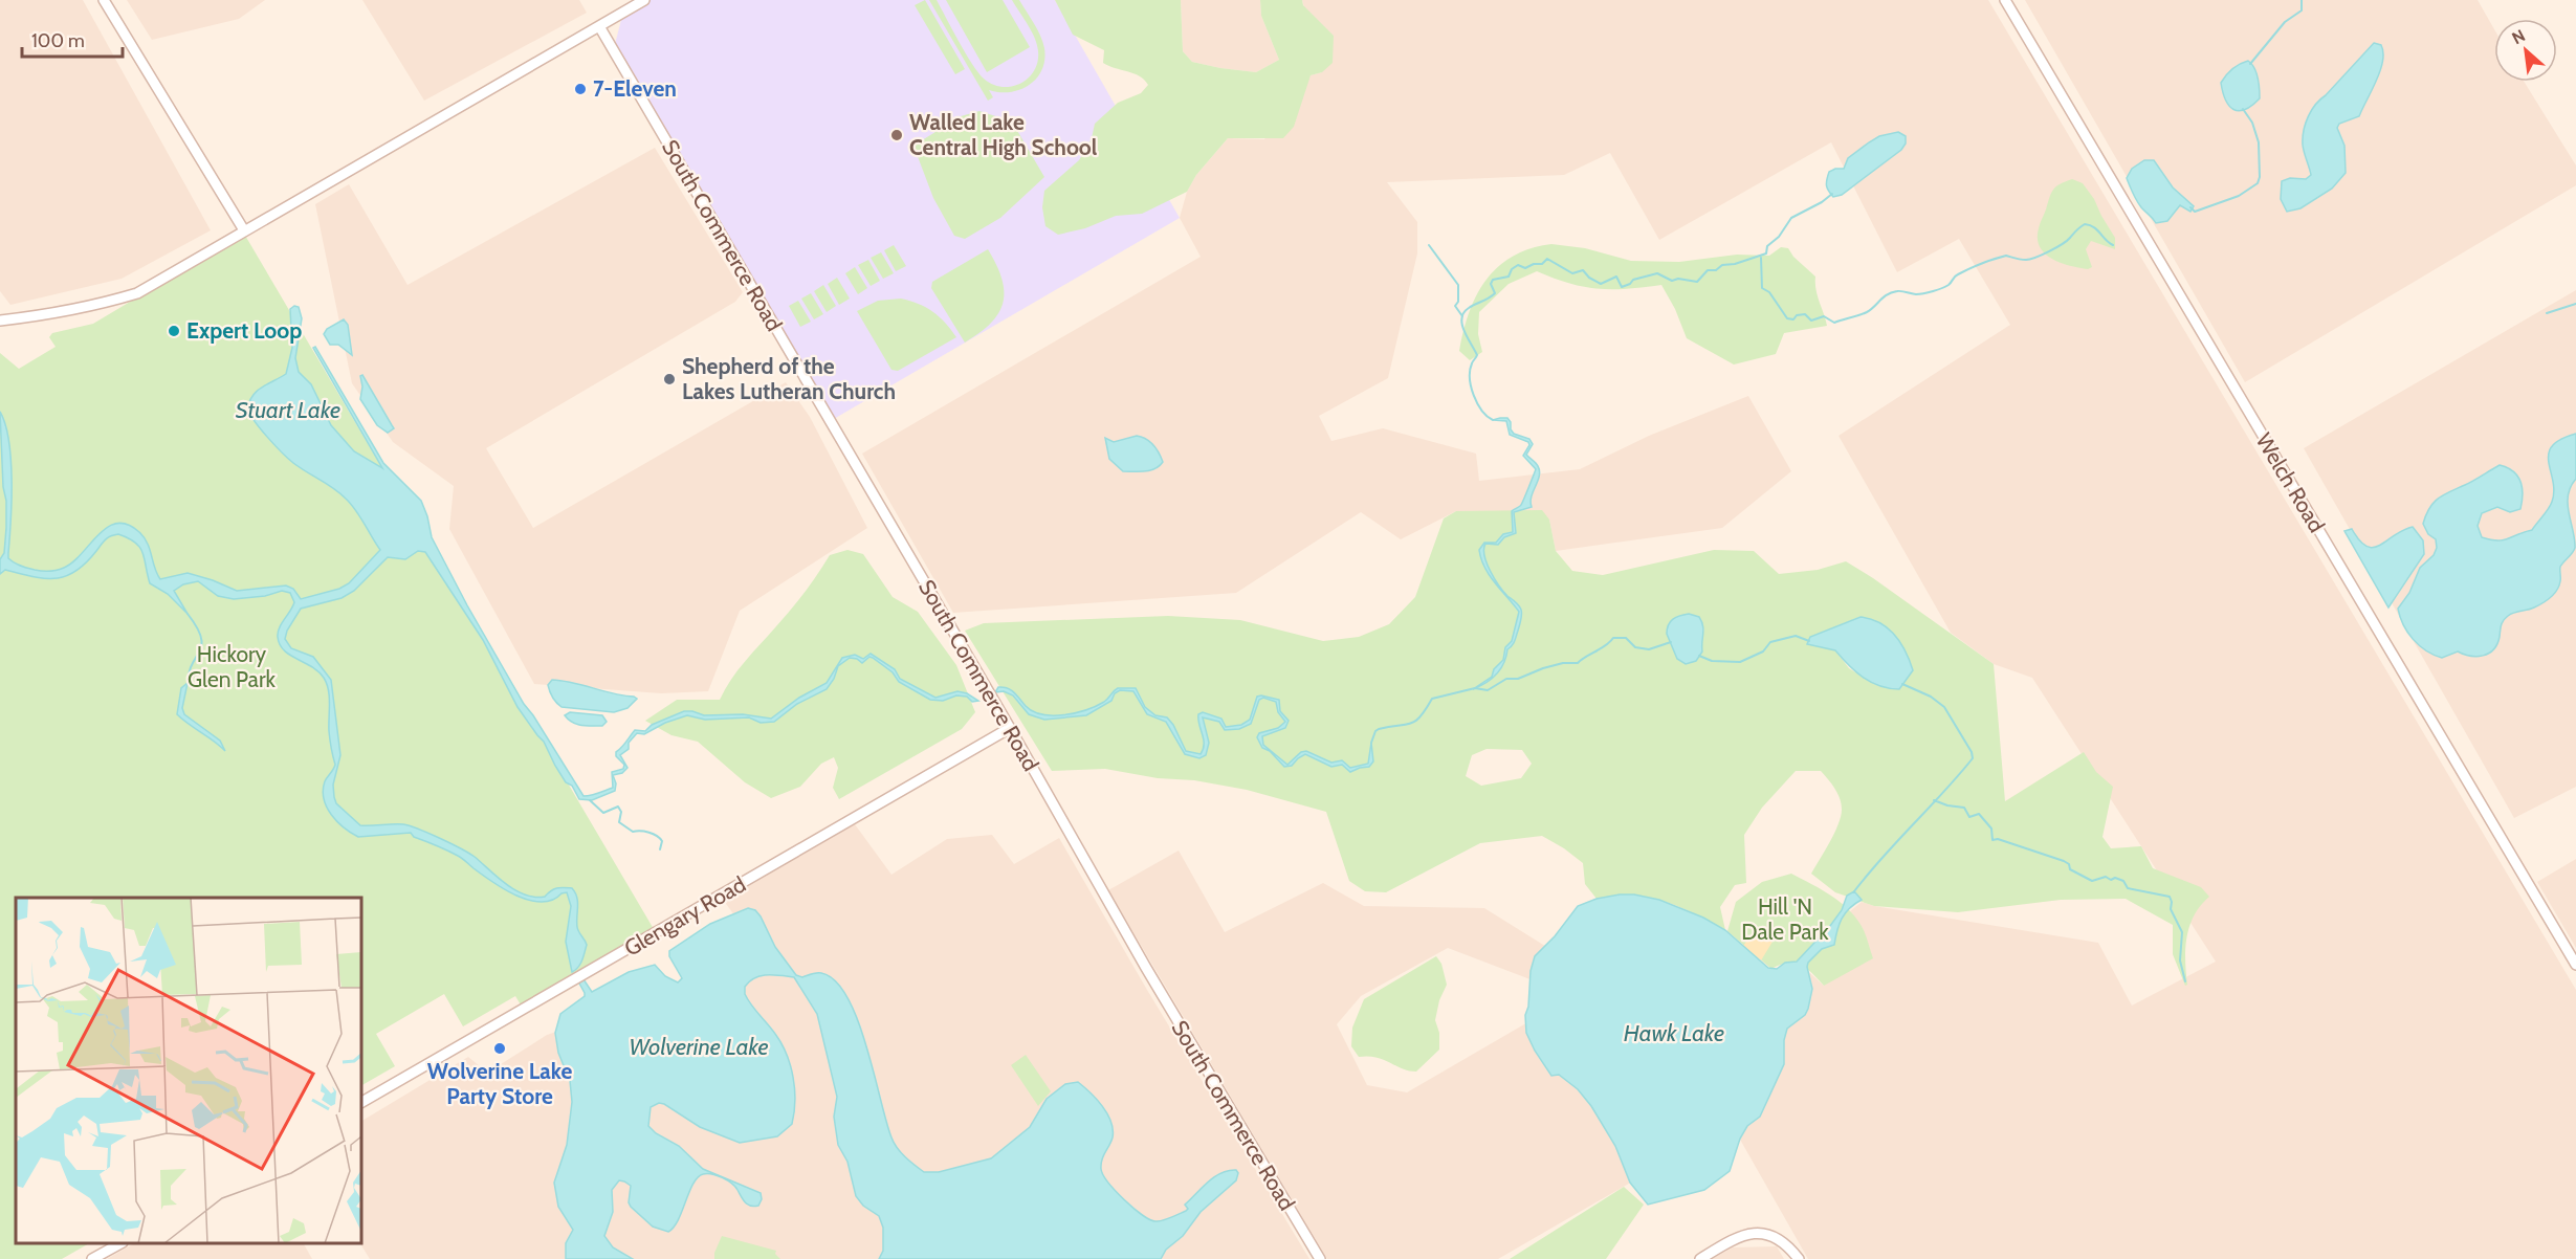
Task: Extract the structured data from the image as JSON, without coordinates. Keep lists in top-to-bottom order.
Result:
{
  "streets": {
    "street": ["South Commerce Road", "Welch Road", "Glengary Road"]
  },
  "crossings": [
    ["South Commerce Road", "Glengary Road"]
  ],
  "water": ["Stuart Lake", "Hawk Lake", "Wolverine Lake"],
  "parks": ["Hickory Glen Park", "Hill 'N Dale Park"],
  "places": [
    "7-Eleven",
    "Walled Lake Central High School",
    "Expert Loop",
    "Shepherd of the Lakes Lutheran Church",
    "Wolverine Lake Party Store"
  ],
  "scale_bar": "100 m",
  "north": "top left"
}
